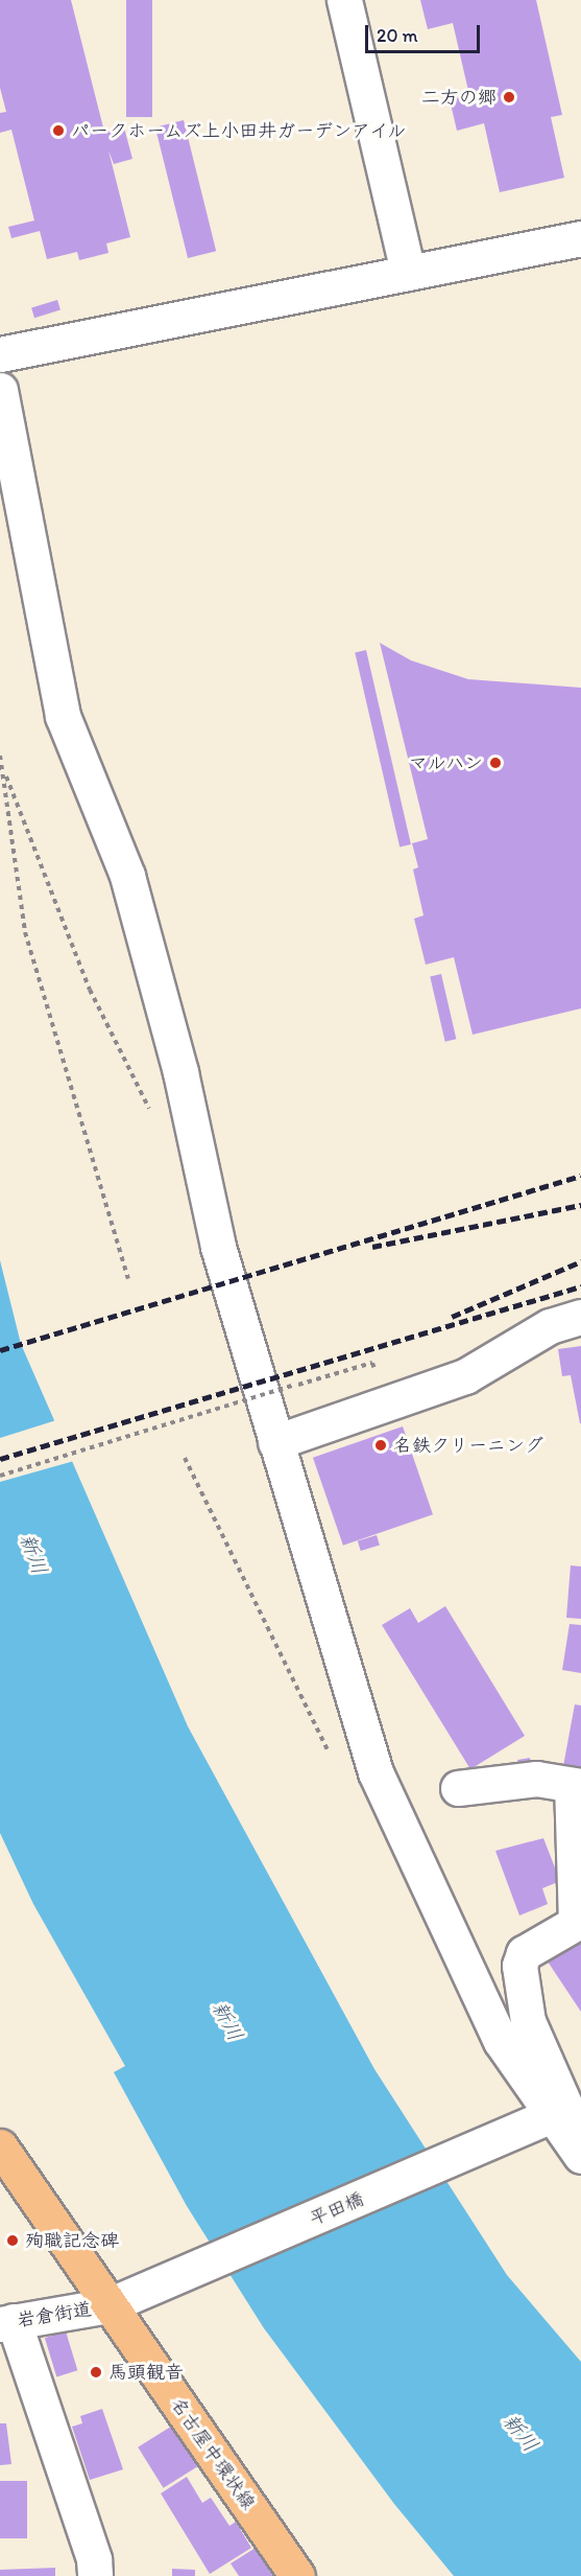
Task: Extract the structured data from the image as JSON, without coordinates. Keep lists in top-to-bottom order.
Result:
{
  "streets": {
    "main road": ["名古屋中環状線"],
    "street": ["平田橋", "岩倉街道"]
  },
  "crossings": [
    ["平田橋", "岩倉街道"],
    ["平田橋", "名古屋中環状線"],
    ["岩倉街道", "名古屋中環状線"]
  ],
  "water": ["新川"],
  "places": [
    "二方の郷",
    "パークホームズ上小田井ガーデンアイル",
    "マルハン",
    "名鉄クリーニング",
    "殉職記念碑",
    "馬頭観音"
  ],
  "scale_bar": "20 m"
}
